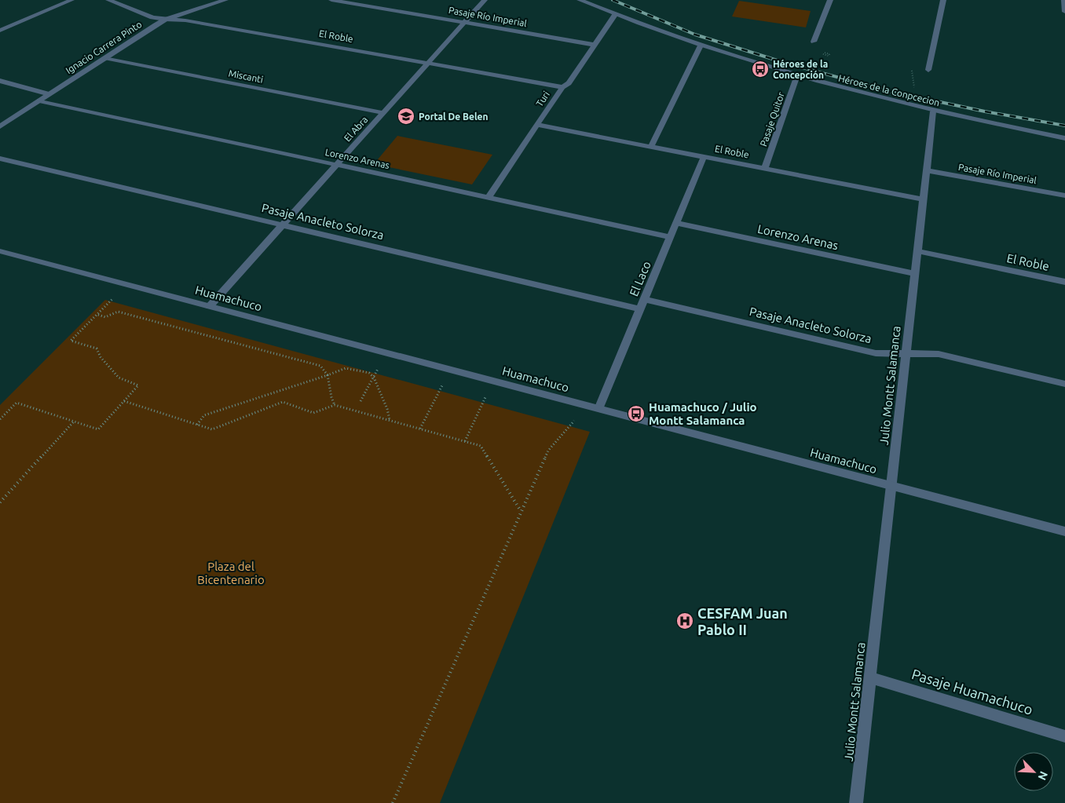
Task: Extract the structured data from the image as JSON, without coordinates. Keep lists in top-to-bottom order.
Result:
{
  "streets": {
    "street": [
      "Pasaje Río Imperial",
      "El Roble",
      "Ignacio Carrera Pinto",
      "Miscanti",
      "Héroes de la Conpcecion",
      "Turi",
      "Pasaje Quitor",
      "El Abra",
      "Lorenzo Arenas",
      "Pasaje Anacleto Solorza",
      "El Laco",
      "Huamachuco",
      "Julio Montt Salamanca",
      "Pasaje Huamachuco"
    ]
  },
  "crossings": [
    ["Pasaje Río Imperial", "Turi"],
    ["Pasaje Río Imperial", "El Abra"],
    ["Pasaje Río Imperial", "Julio Montt Salamanca"],
    ["El Roble", "Ignacio Carrera Pinto"],
    ["El Roble", "Turi"],
    ["El Roble", "Pasaje Quitor"],
    ["El Roble", "El Abra"],
    ["El Roble", "El Laco"],
    ["El Roble", "Julio Montt Salamanca"],
    ["Ignacio Carrera Pinto", "Miscanti"],
    ["Ignacio Carrera Pinto", "Lorenzo Arenas"],
    ["Miscanti", "El Abra"],
    ["Héroes de la Conpcecion", "Turi"],
    ["Héroes de la Conpcecion", "Pasaje Quitor"],
    ["Héroes de la Conpcecion", "Julio Montt Salamanca"],
    ["Turi", "Lorenzo Arenas"],
    ["El Abra", "Lorenzo Arenas"],
    ["El Abra", "Pasaje Anacleto Solorza"],
    ["El Abra", "Huamachuco"],
    ["Lorenzo Arenas", "El Laco"],
    ["Lorenzo Arenas", "Julio Montt Salamanca"],
    ["Pasaje Anacleto Solorza", "El Laco"],
    ["Pasaje Anacleto Solorza", "Julio Montt Salamanca"],
    ["El Laco", "Huamachuco"],
    ["Huamachuco", "Julio Montt Salamanca"],
    ["Julio Montt Salamanca", "Pasaje Huamachuco"]
  ],
  "parks": ["Plaza del Bicentenario"],
  "places": {
    "bus stop": ["Héroes de la Concepción", "Huamachuco / Julio Montt Salamanca"],
    "school or university": ["Portal De Belen"],
    "hospital": ["CESFAM Juan Pablo II"]
  },
  "north": "bottom right"
}
